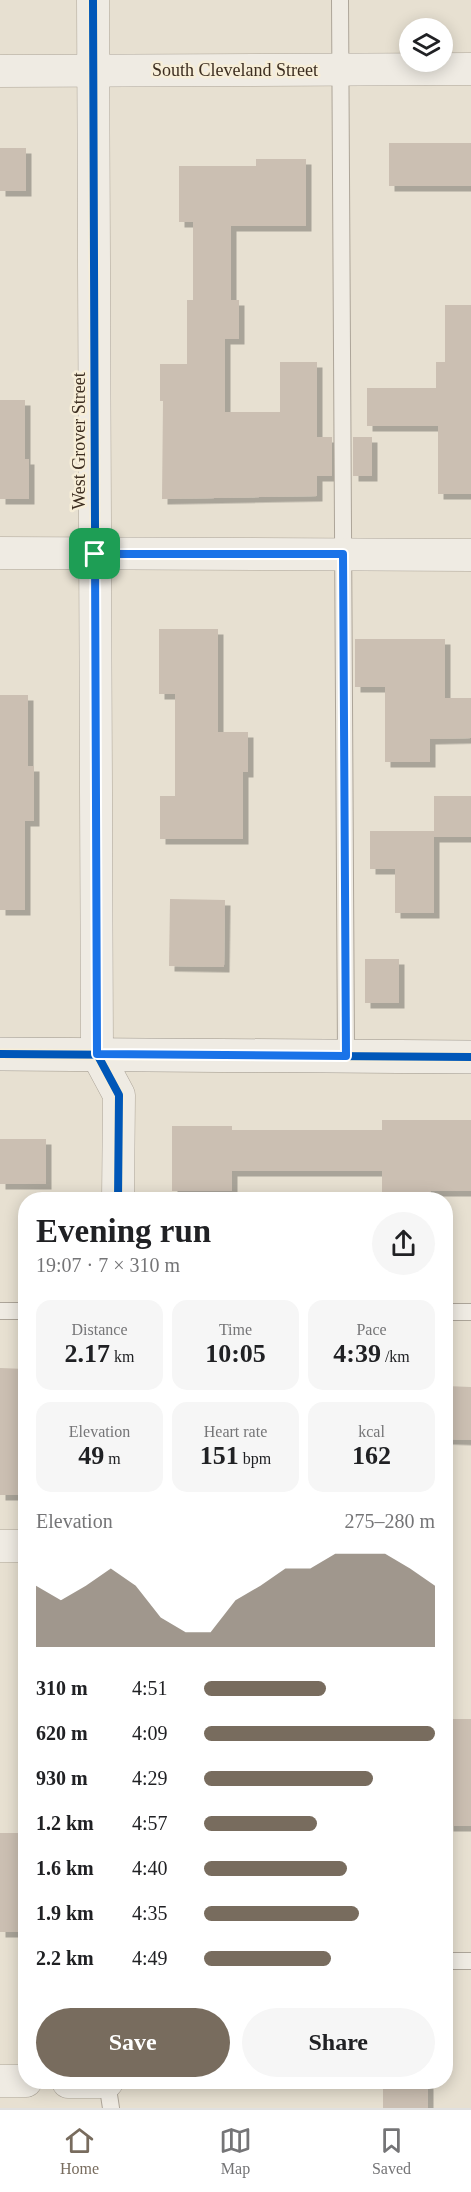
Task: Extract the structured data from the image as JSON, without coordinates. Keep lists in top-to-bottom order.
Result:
{
  "streets": {
    "street": ["South Cleveland Street", "West Grover Street"]
  },
  "crossings": [
    ["South Cleveland Street", "West Grover Street"]
  ],
  "page": {
    "heading": ["Evening run", "19:07 · 7 × 310 m"],
    "stats": [
      ["Distance", "2.17 km"],
      ["Time", "10:05"],
      ["Pace", "4:39 /km"],
      ["Elevation", "49 m"],
      ["Heart rate", "151 bpm"],
      ["kcal", "162"]
    ],
    "chart": ["Elevation", "275–280 m"],
    "list": [
      {
        "name": "310 m",
        "note": "4:51"
      },
      {
        "name": "620 m",
        "note": "4:09"
      },
      {
        "name": "930 m",
        "note": "4:29"
      },
      {
        "name": "1.2 km",
        "note": "4:57"
      },
      {
        "name": "1.6 km",
        "note": "4:40"
      },
      {
        "name": "1.9 km",
        "note": "4:35"
      },
      {
        "name": "2.2 km",
        "note": "4:49"
      }
    ],
    "buttons": ["Save", "Share"],
    "tabs": ["Home", "Map", "Saved"]
  }
}
